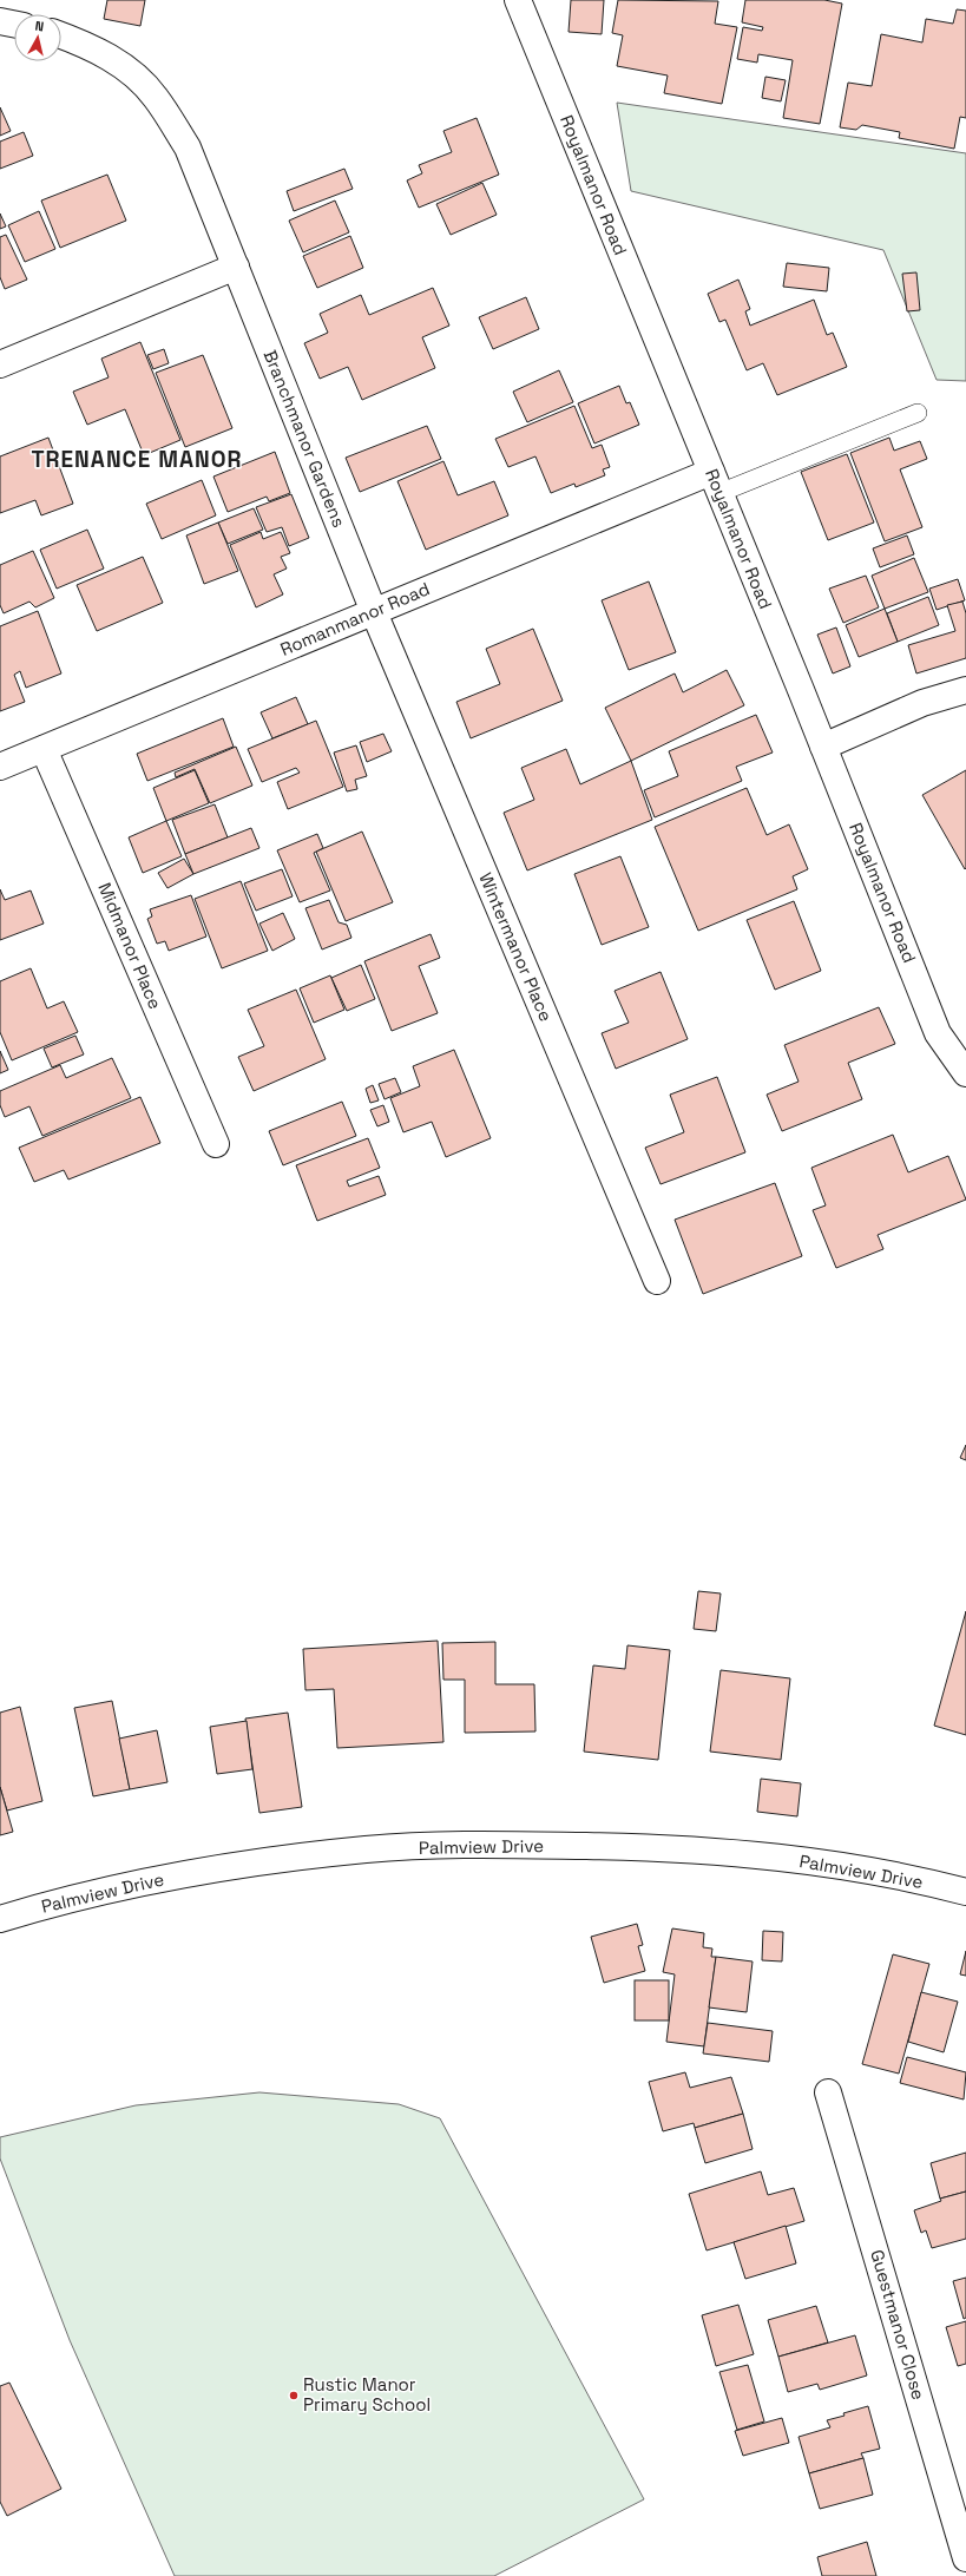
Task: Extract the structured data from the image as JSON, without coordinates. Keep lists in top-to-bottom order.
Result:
{
  "streets": {
    "street": [
      "Royalmanor Road",
      "Branchmanor Gardens",
      "Romanmanor Road",
      "Midmanor Place",
      "Wintermanor Place",
      "Palmview Drive",
      "Guestmanor Close"
    ]
  },
  "crossings": [
    ["Royalmanor Road", "Romanmanor Road"],
    ["Branchmanor Gardens", "Romanmanor Road"],
    ["Branchmanor Gardens", "Wintermanor Place"],
    ["Romanmanor Road", "Midmanor Place"],
    ["Romanmanor Road", "Wintermanor Place"]
  ],
  "districts": ["TRENANCE MANOR"],
  "places": ["Rustic Manor Primary School"],
  "north": "top"
}
